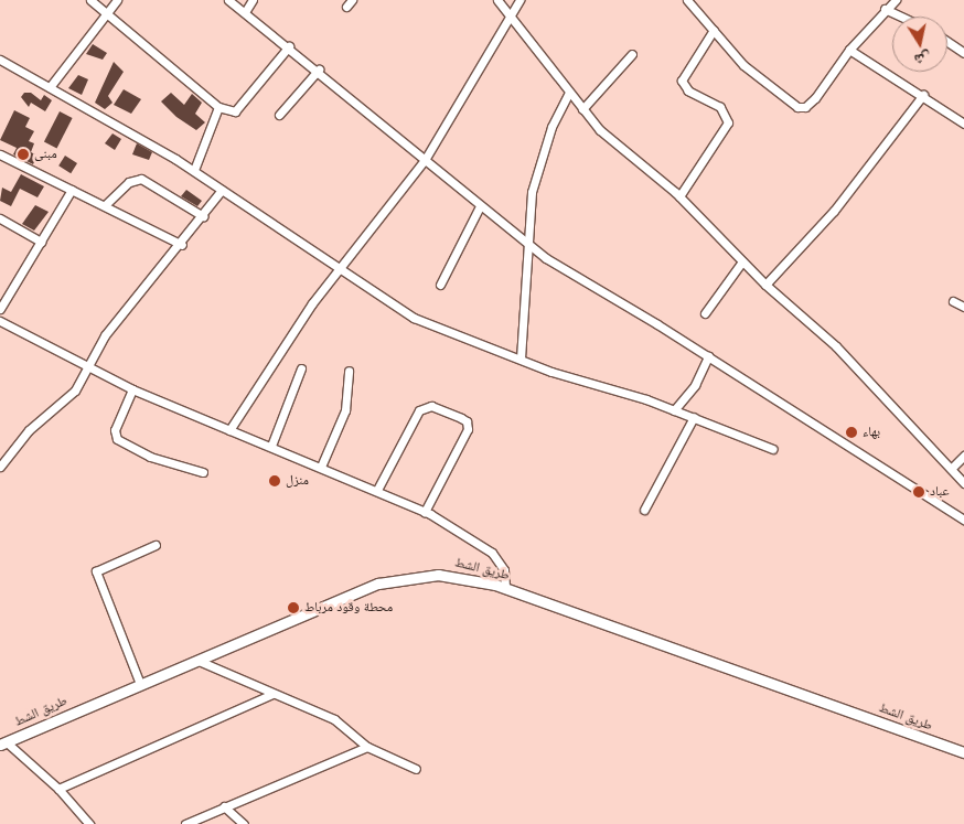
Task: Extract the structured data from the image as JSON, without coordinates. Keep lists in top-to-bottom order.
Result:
{
  "streets": {
    "main road": ["طريق الشط"]
  },
  "places": [
    "مبنى",
    "بهاء",
    "منزل",
    "عباد",
    "محطة وقود مرباط"
  ],
  "north": "bottom"
}
